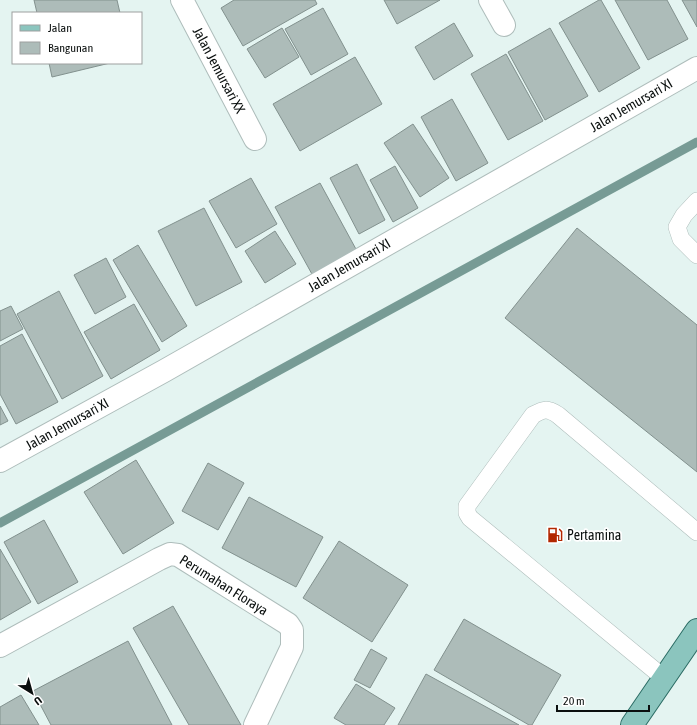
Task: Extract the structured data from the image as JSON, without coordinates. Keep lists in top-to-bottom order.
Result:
{
  "streets": {
    "street": ["Jalan Jemursari XX", "Jalan Jemursari XI", "Perumahan Floraya"]
  },
  "places": {
    "fuel station": ["Pertamina"]
  },
  "legend": ["Jalan", "Bangunan"],
  "scale_bar": "20 m",
  "north": "bottom right"
}
